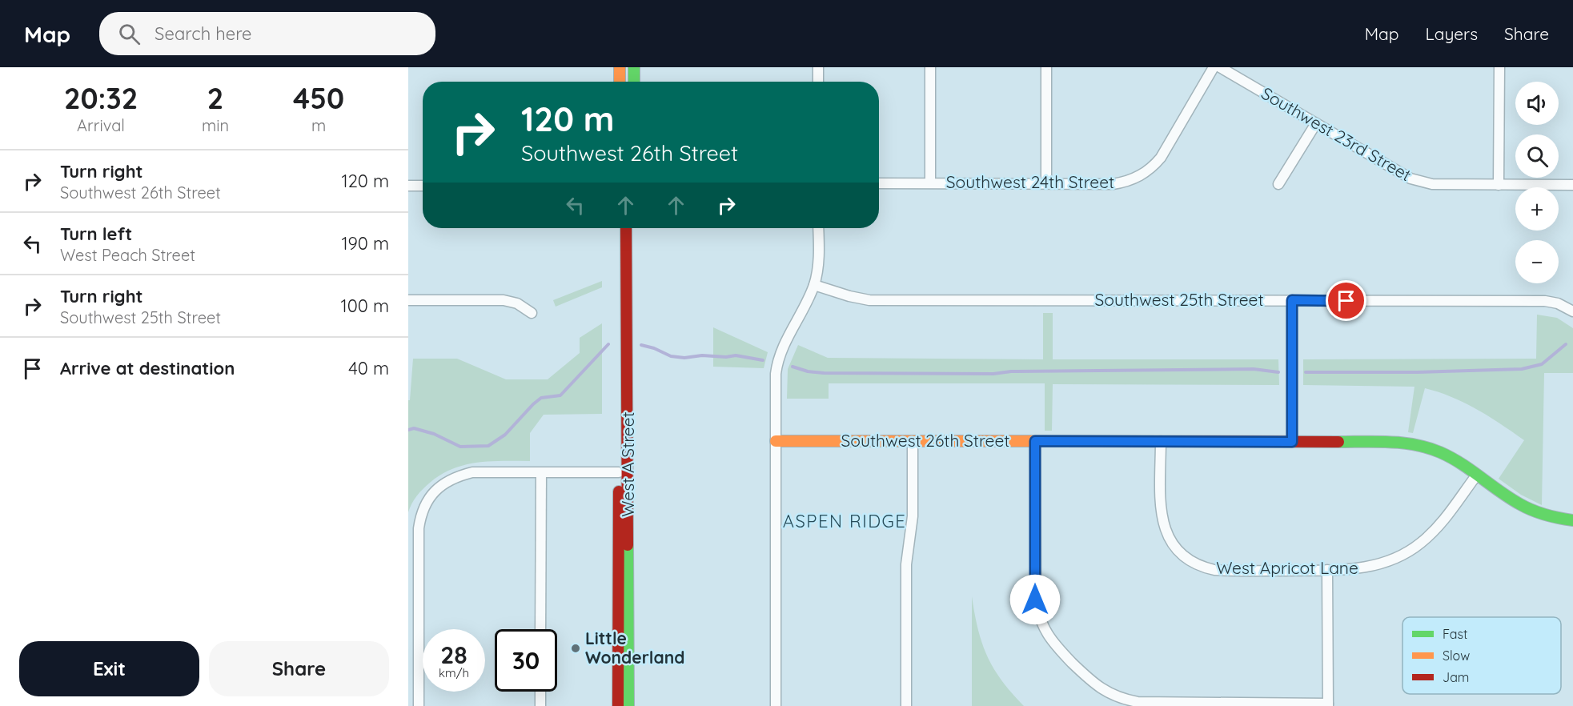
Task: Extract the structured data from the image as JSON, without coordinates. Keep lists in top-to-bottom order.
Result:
{
  "streets": {
    "main road": ["Southwest 26th Street", "West A Street"],
    "street": [
      "Southwest 23rd Street",
      "Southwest 24th Street",
      "Southwest 25th Street",
      "West Apricot Lane"
    ]
  },
  "crossings": [
    ["Southwest 26th Street", "West Apricot Lane"]
  ],
  "districts": ["ASPEN RIDGE"],
  "places": ["Little Wonderland"],
  "legend": ["Fast", "Slow", "Jam"],
  "page": {
    "header": "Map",
    "search": "Search here",
    "nav": ["Map", "Layers", "Share"],
    "eta": [
      "20:32",
      "Arrival",
      "2",
      "min",
      "450",
      "m"
    ],
    "map_buttons": ["+", "−"],
    "turn": ["120 m", "Southwest 26th Street"],
    "list": [
      {
        "name": "Turn right",
        "note": "Southwest 26th Street",
        "value": "120 m"
      },
      {
        "name": "Turn left",
        "note": "West Peach Street",
        "value": "190 m"
      },
      {
        "name": "Turn right",
        "note": "Southwest 25th Street",
        "value": "100 m"
      },
      {
        "name": "Arrive at destination",
        "value": "40 m"
      }
    ],
    "speed": "28 km/h",
    "limit": "30",
    "buttons": ["Exit", "Share"]
  }
}
